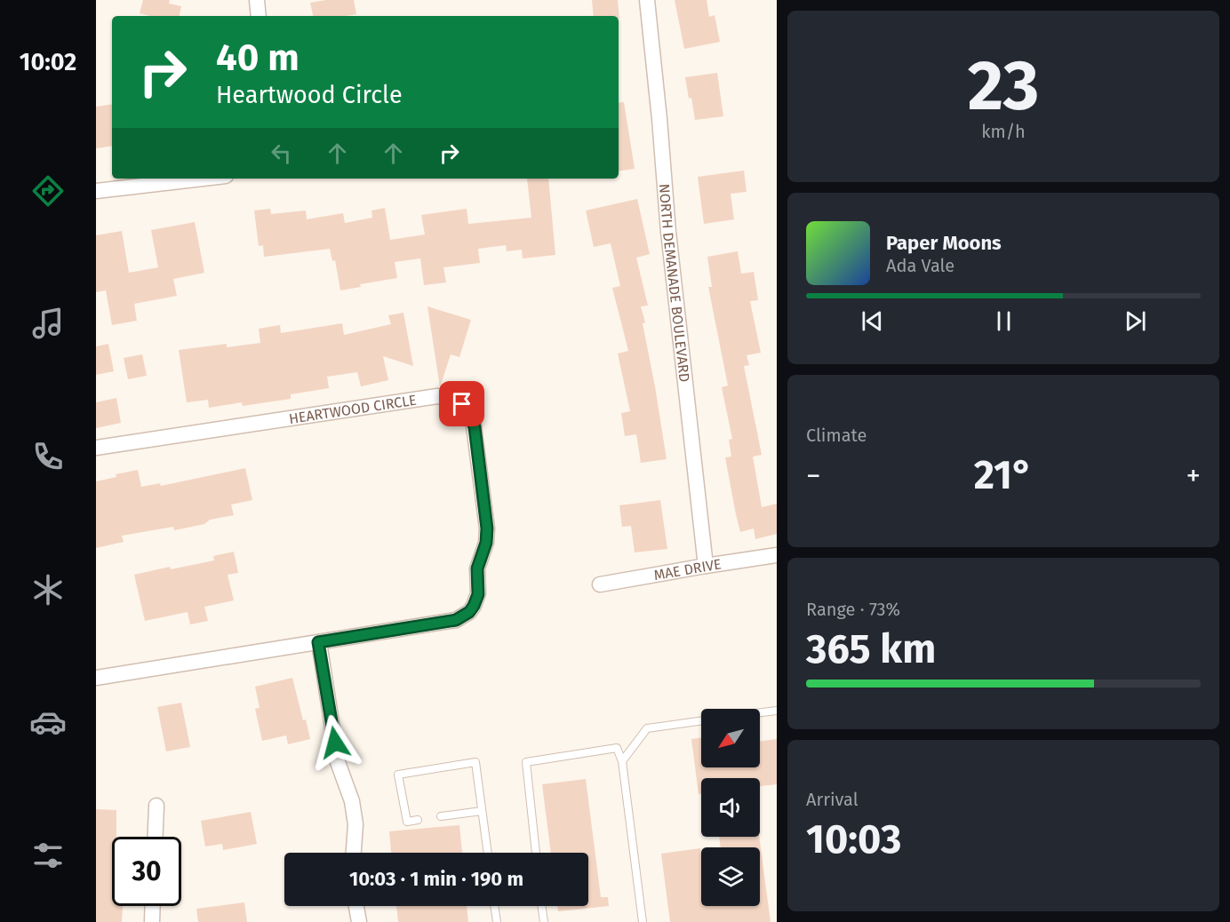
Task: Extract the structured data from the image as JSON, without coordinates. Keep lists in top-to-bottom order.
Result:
{
  "streets": {
    "street": ["NORTH DEMANADE BOULEVARD", "HEARTWOOD CIRCLE", "MAE DRIVE"]
  },
  "crossings": [
    ["NORTH DEMANADE BOULEVARD", "MAE DRIVE"]
  ],
  "north": "bottom left",
  "page": {
    "tabs": "10:02",
    "tile": [
      ["23", "km/h"],
      "Climate",
      ["Range · 73%", "365 km"],
      ["Arrival", "10:03"]
    ],
    "turn": ["40 m", "Heartwood Circle"],
    "song": ["Paper Moons", "Ada Vale"],
    "heat": ["−", "21°", "+"],
    "limit": "30",
    "trip": "10:03 · 1 min · 190 m"
  }
}
